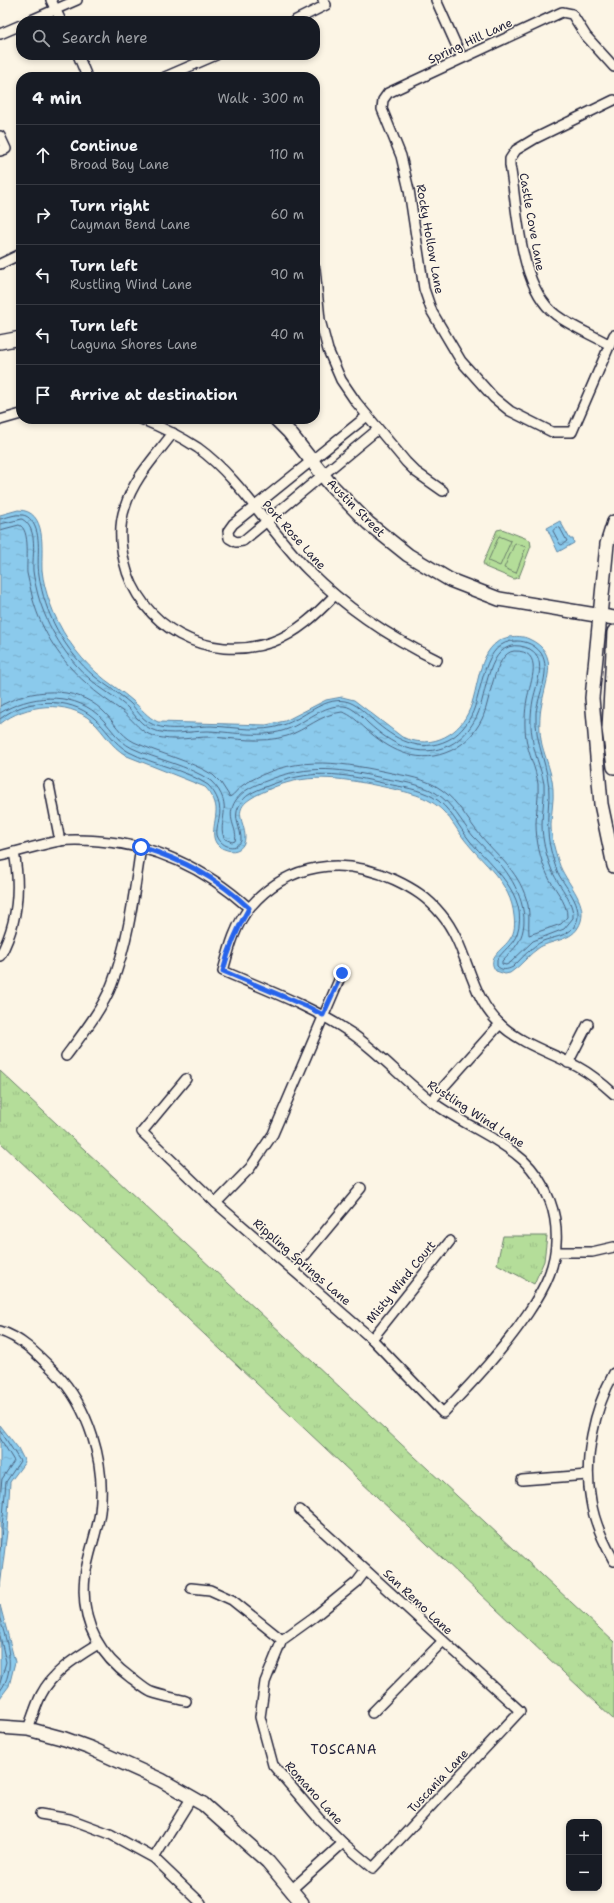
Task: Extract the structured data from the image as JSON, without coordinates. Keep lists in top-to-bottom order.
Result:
{
  "streets": {
    "street": [
      "Spring Hill Lane",
      "Castle Cove Lane",
      "Rocky Hollow Lane",
      "Austin Street",
      "Port Rose Lane",
      "Rustling Wind Lane",
      "Rippling Springs Lane",
      "Misty Wind Court",
      "San Remo Lane",
      "Tuscania Lane",
      "Romano Lane"
    ]
  },
  "crossings": [
    ["Spring Hill Lane", "Rocky Hollow Lane"],
    ["Castle Cove Lane", "Rocky Hollow Lane"],
    ["Rustling Wind Lane", "Rippling Springs Lane"],
    ["Rippling Springs Lane", "Misty Wind Court"],
    ["San Remo Lane", "Tuscania Lane"],
    ["Tuscania Lane", "Romano Lane"]
  ],
  "districts": ["TOSCANA"],
  "page": {
    "search": "Search here",
    "heading": ["4 min", "Walk · 300 m"],
    "list": [
      ["Continue", "Broad Bay Lane", "110 m"],
      ["Turn right", "Cayman Bend Lane", "60 m"],
      ["Turn left", "Rustling Wind Lane", "90 m"],
      ["Turn left", "Laguna Shores Lane", "40 m"],
      "Arrive at destination"
    ],
    "map_buttons": ["+", "−"]
  }
}
